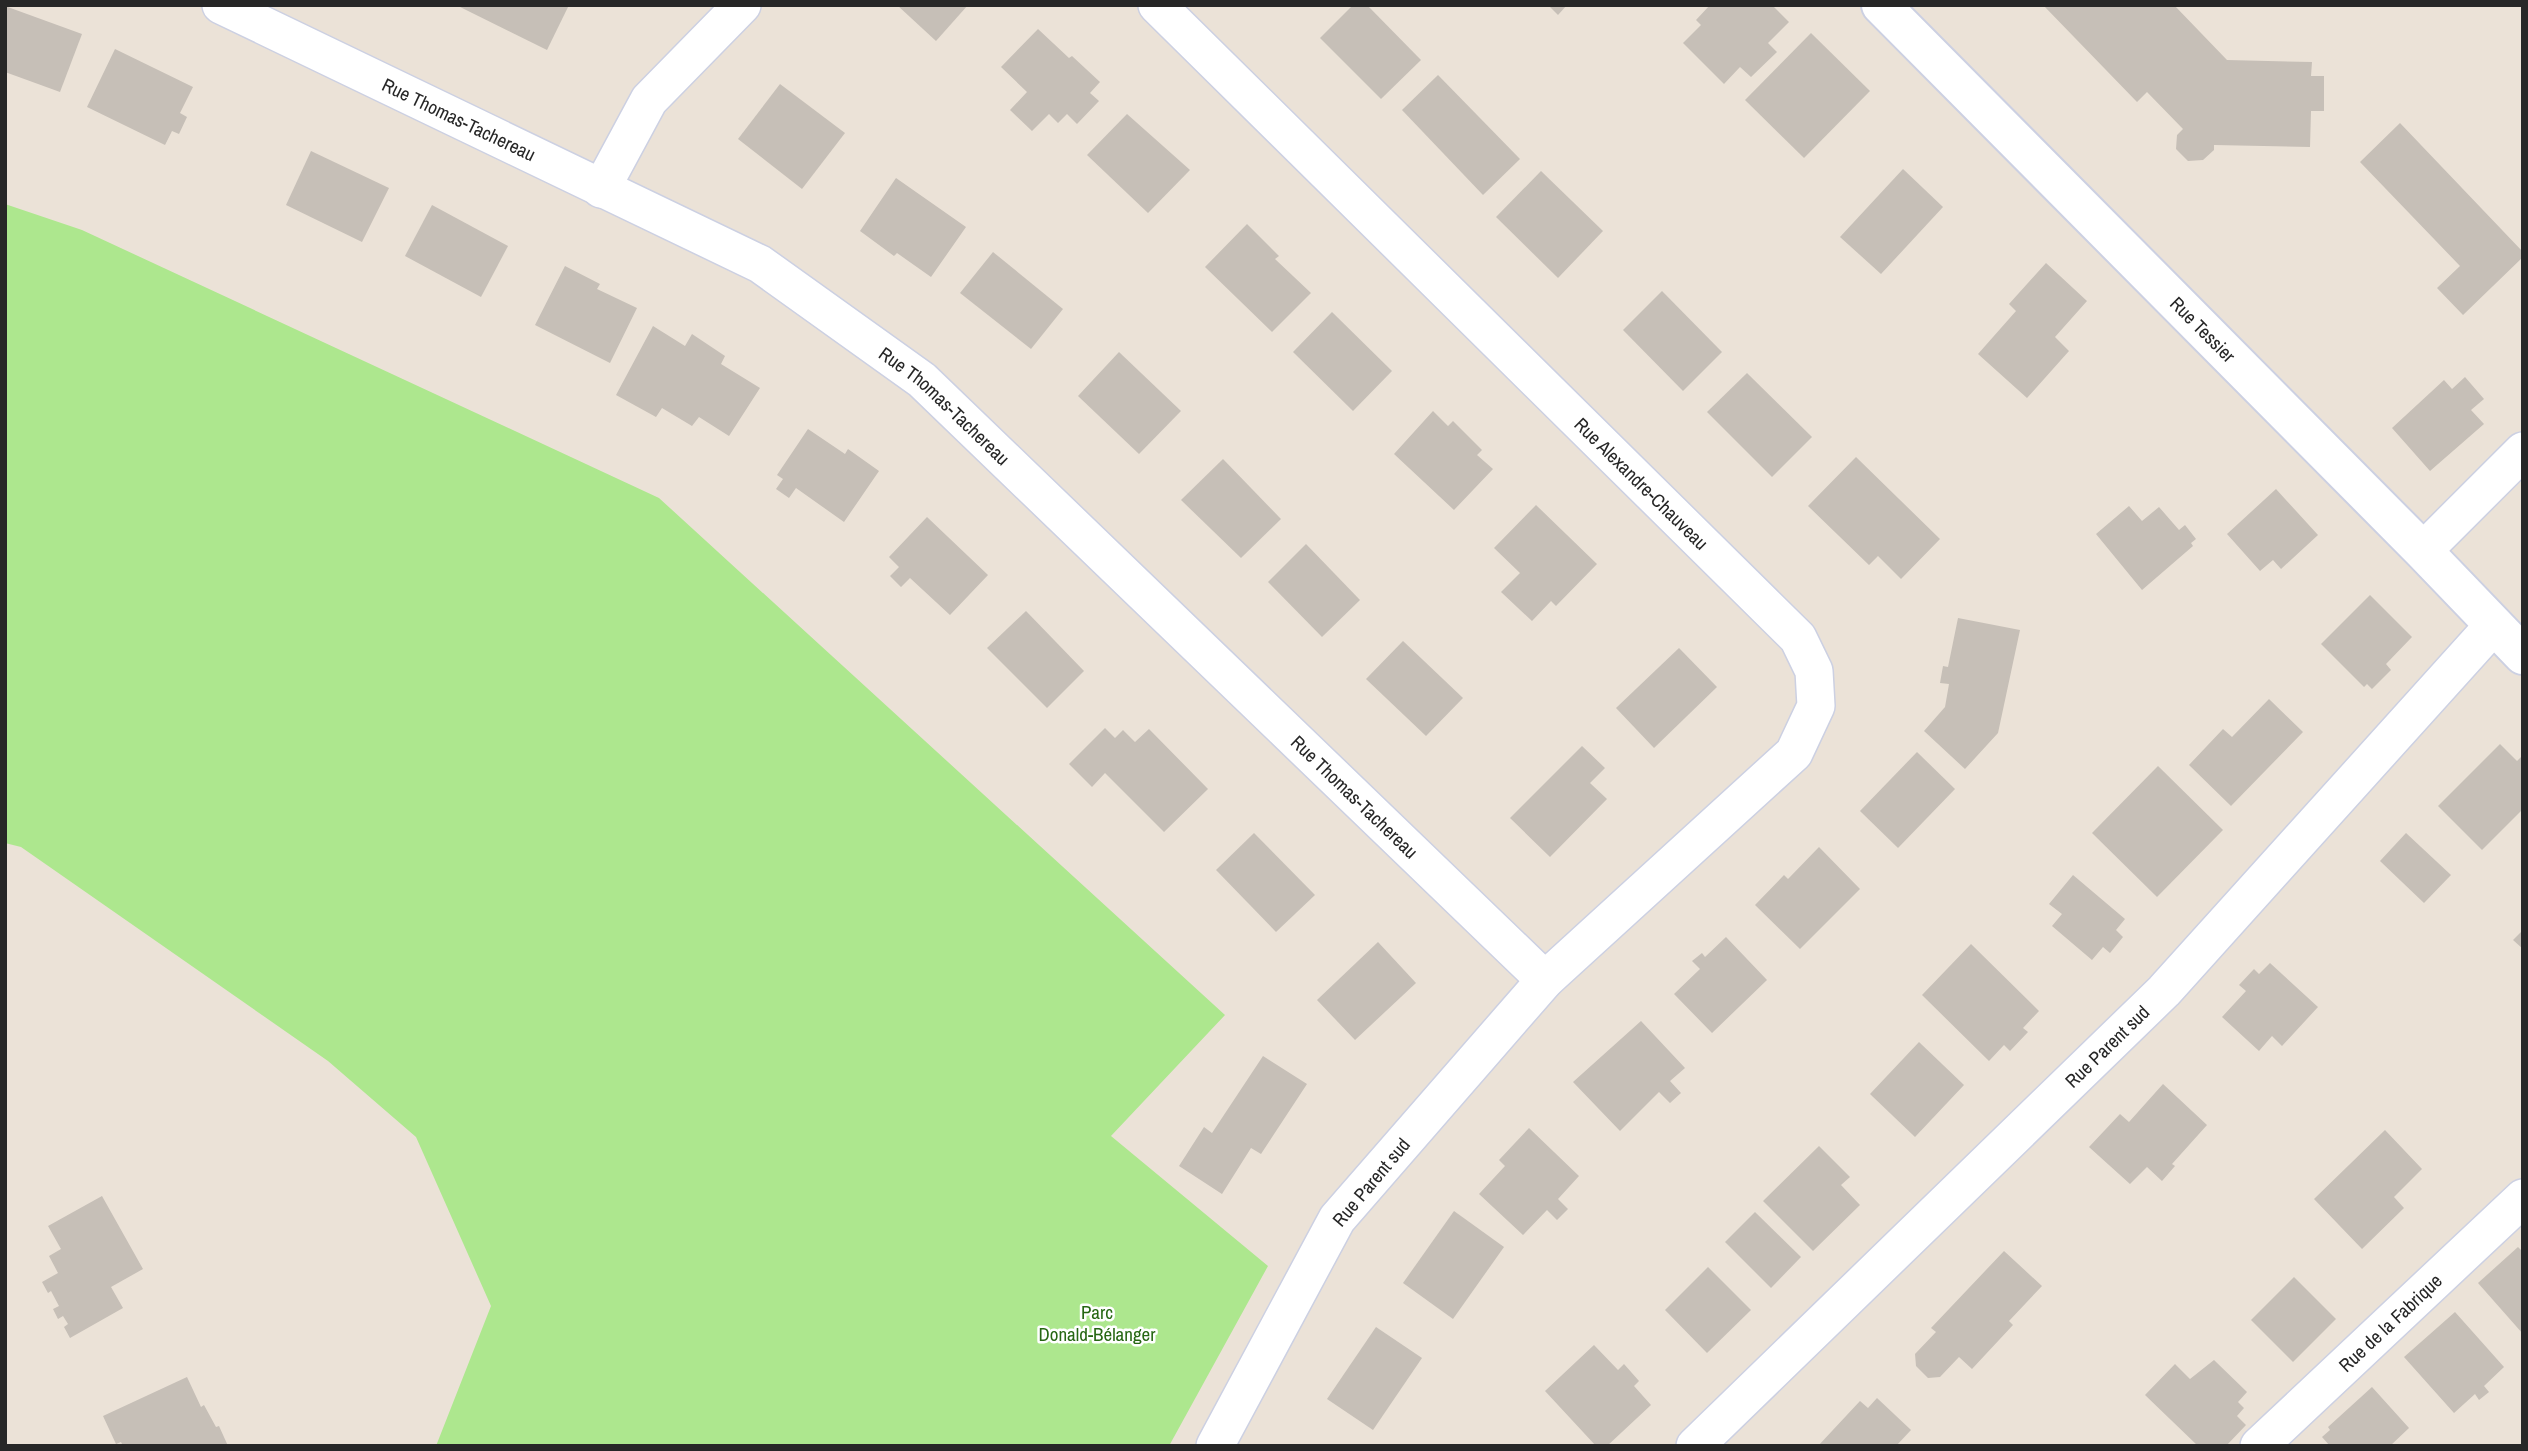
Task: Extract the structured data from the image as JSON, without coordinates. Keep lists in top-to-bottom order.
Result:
{
  "streets": {
    "street": [
      "Rue Thomas-Tachereau",
      "Rue Tessier",
      "Rue Alexandre-Chauveau",
      "Rue Parent sud",
      "Rue de la Fabrique"
    ]
  },
  "crossings": [
    ["Rue Thomas-Tachereau", "Rue Alexandre-Chauveau"],
    ["Rue Thomas-Tachereau", "Rue Parent sud"],
    ["Rue Tessier", "Rue Parent sud"],
    ["Rue Alexandre-Chauveau", "Rue Parent sud"]
  ],
  "parks": ["Parc Donald-Bélanger"]
}
